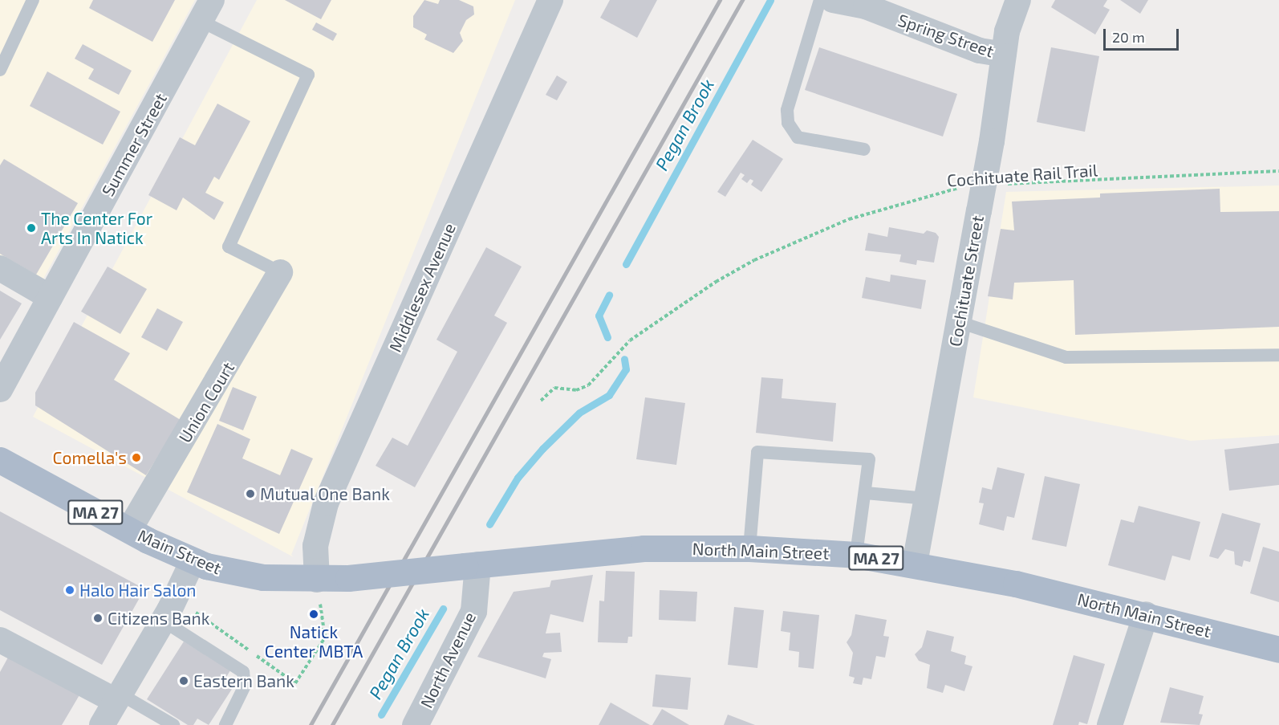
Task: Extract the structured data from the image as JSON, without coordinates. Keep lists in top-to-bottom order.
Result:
{
  "streets": {
    "main road": ["MA 27", "North Main Street", "Main Street"],
    "street": [
      "Spring Street",
      "Summer Street",
      "Cochituate Street",
      "Middlesex Avenue",
      "Union Court",
      "North Avenue"
    ],
    "path": ["Cochituate Rail Trail"]
  },
  "crossings": [
    ["Spring Street", "Cochituate Street"],
    ["Cochituate Street", "North Main Street"],
    ["Middlesex Avenue", "Main Street"],
    ["Union Court", "Main Street"],
    ["North Main Street", "Main Street"],
    ["North Main Street", "North Avenue"]
  ],
  "water": ["Pegan Brook"],
  "places": [
    "The Center For Arts In Natick",
    "Comella's",
    "Mutual One Bank",
    "Halo Hair Salon",
    "Natick Center MBTA",
    "Citizens Bank",
    "Eastern Bank"
  ],
  "scale_bar": "20 m"
}
